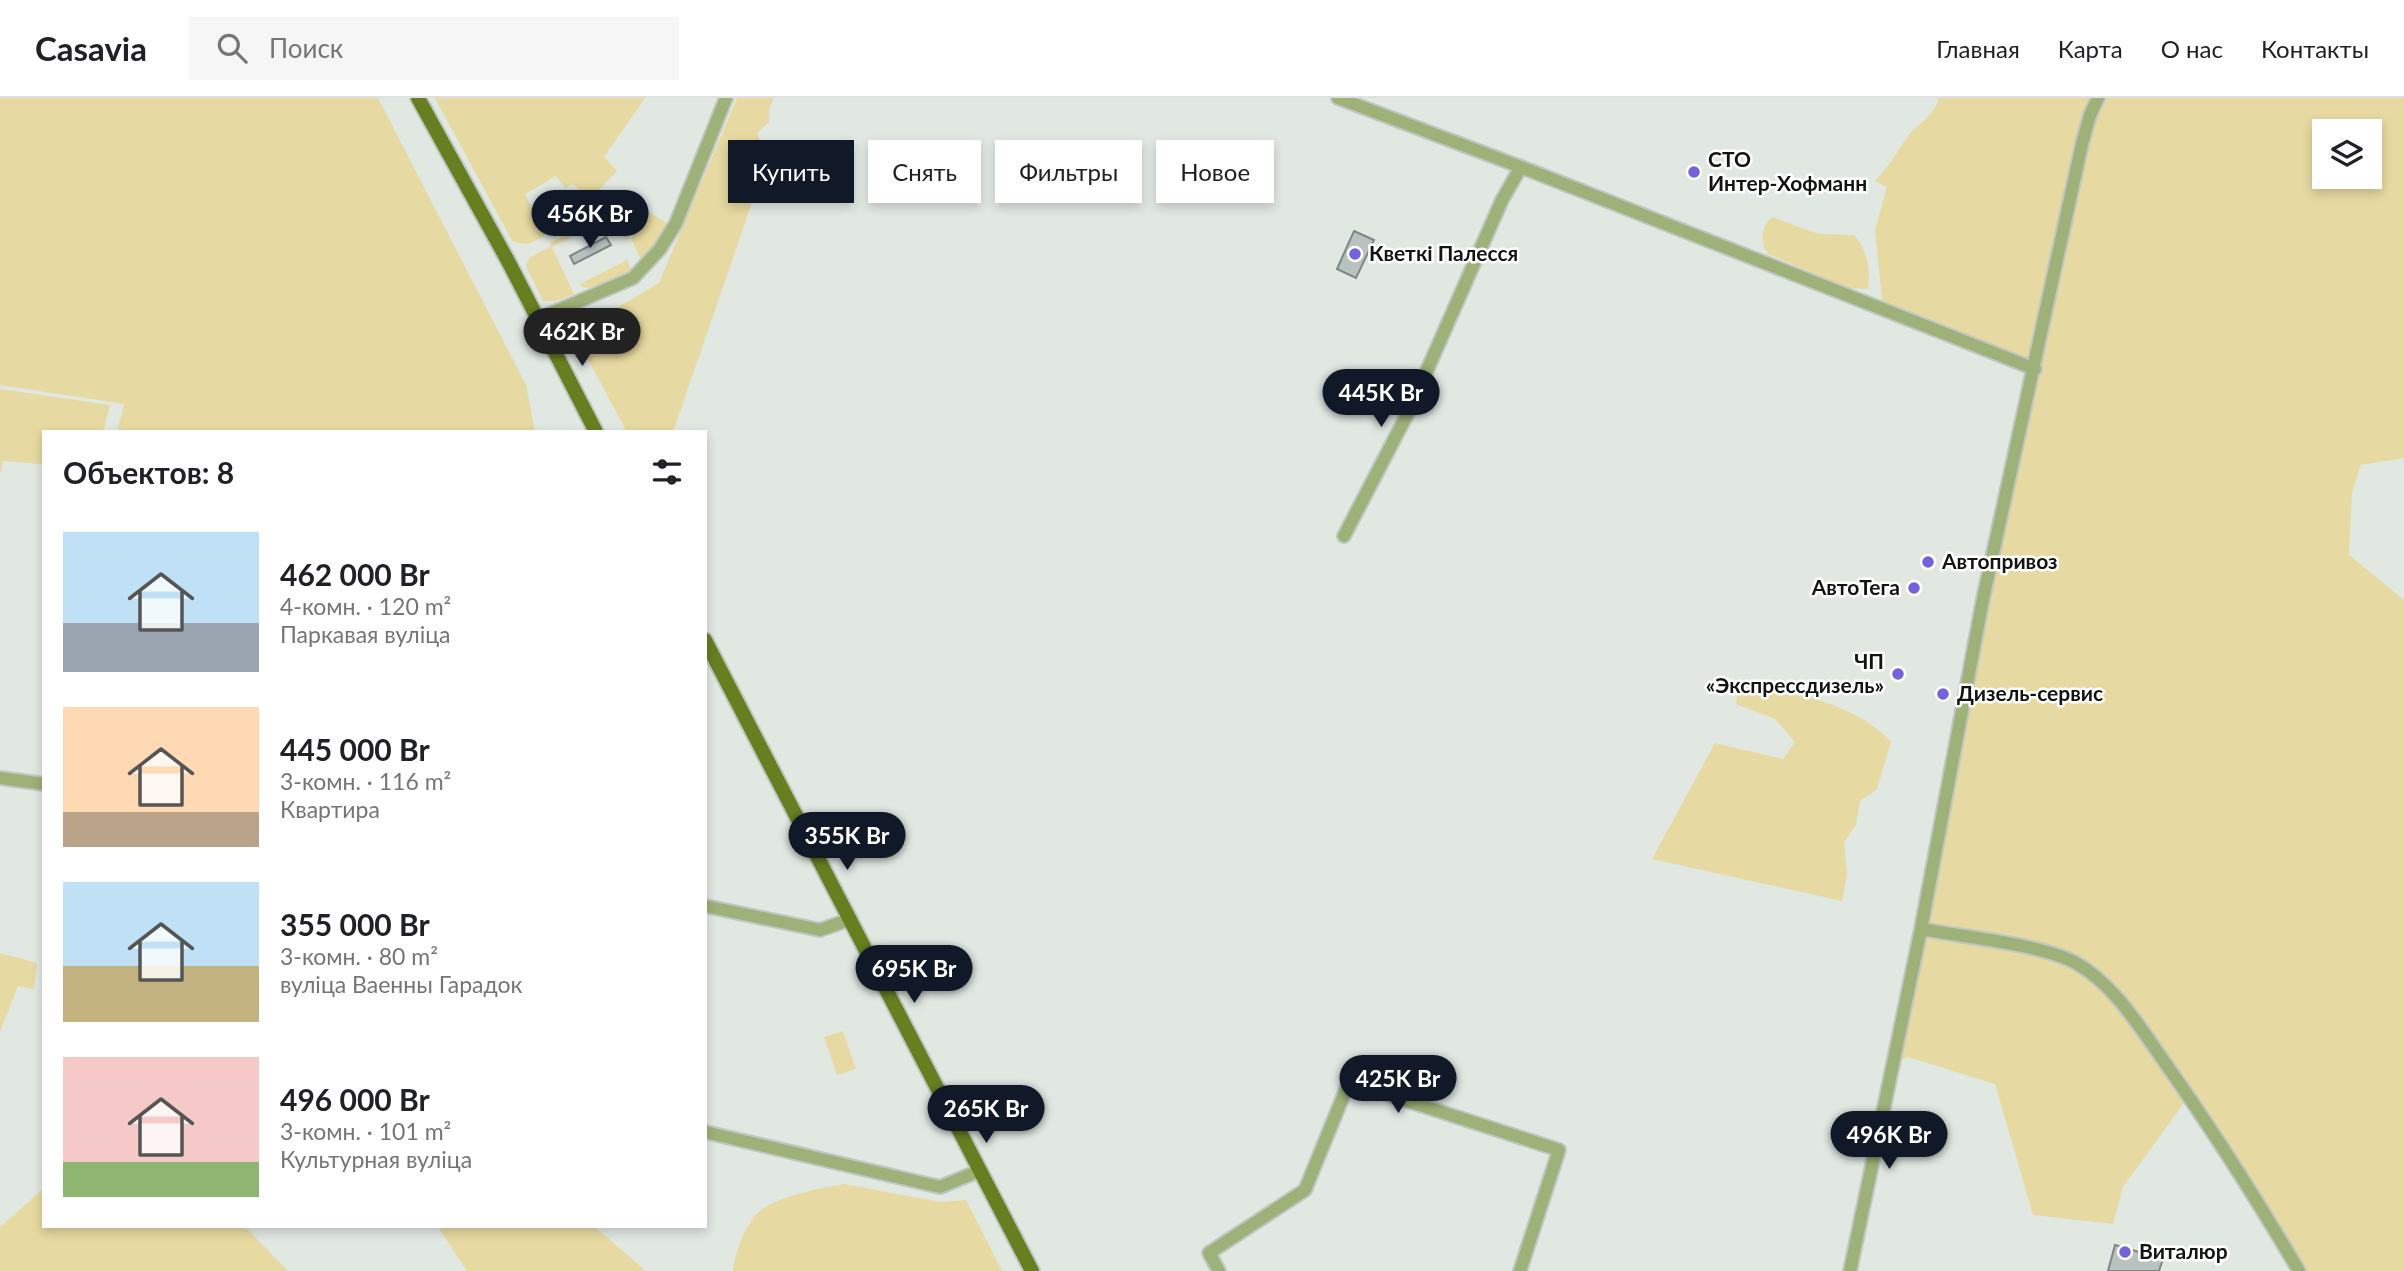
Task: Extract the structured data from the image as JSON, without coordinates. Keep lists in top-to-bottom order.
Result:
{
  "places": [
    "СТО Интер-Хофманн",
    "Кветкі Палесся",
    "Автопривоз",
    "АвтоТега",
    "ЧП «Экспрессдизель»",
    "Дизель-сервис",
    "Виталюр"
  ],
  "page": {
    "header": "Casavia",
    "search": "Поиск",
    "nav": [
      "Главная",
      "Карта",
      "О нас",
      "Контакты"
    ],
    "chip": [
      "Купить",
      "Снять",
      "Фильтры",
      "Новое"
    ],
    "price": [
      "456K Br",
      "462K Br",
      "445K Br",
      "355K Br",
      "695K Br",
      "425K Br",
      "265K Br",
      "496K Br"
    ],
    "heading": "Объектов: 8",
    "list": [
      {
        "name": "462 000 Br",
        "note": "4-комн. · 120 m² · Паркавая вуліца"
      },
      {
        "name": "445 000 Br",
        "note": "3-комн. · 116 m² · Квартира"
      },
      {
        "name": "355 000 Br",
        "note": "3-комн. · 80 m² · вуліца Ваенны Гарадок"
      },
      {
        "name": "496 000 Br",
        "note": "3-комн. · 101 m² · Культурная вуліца"
      }
    ]
  }
}
